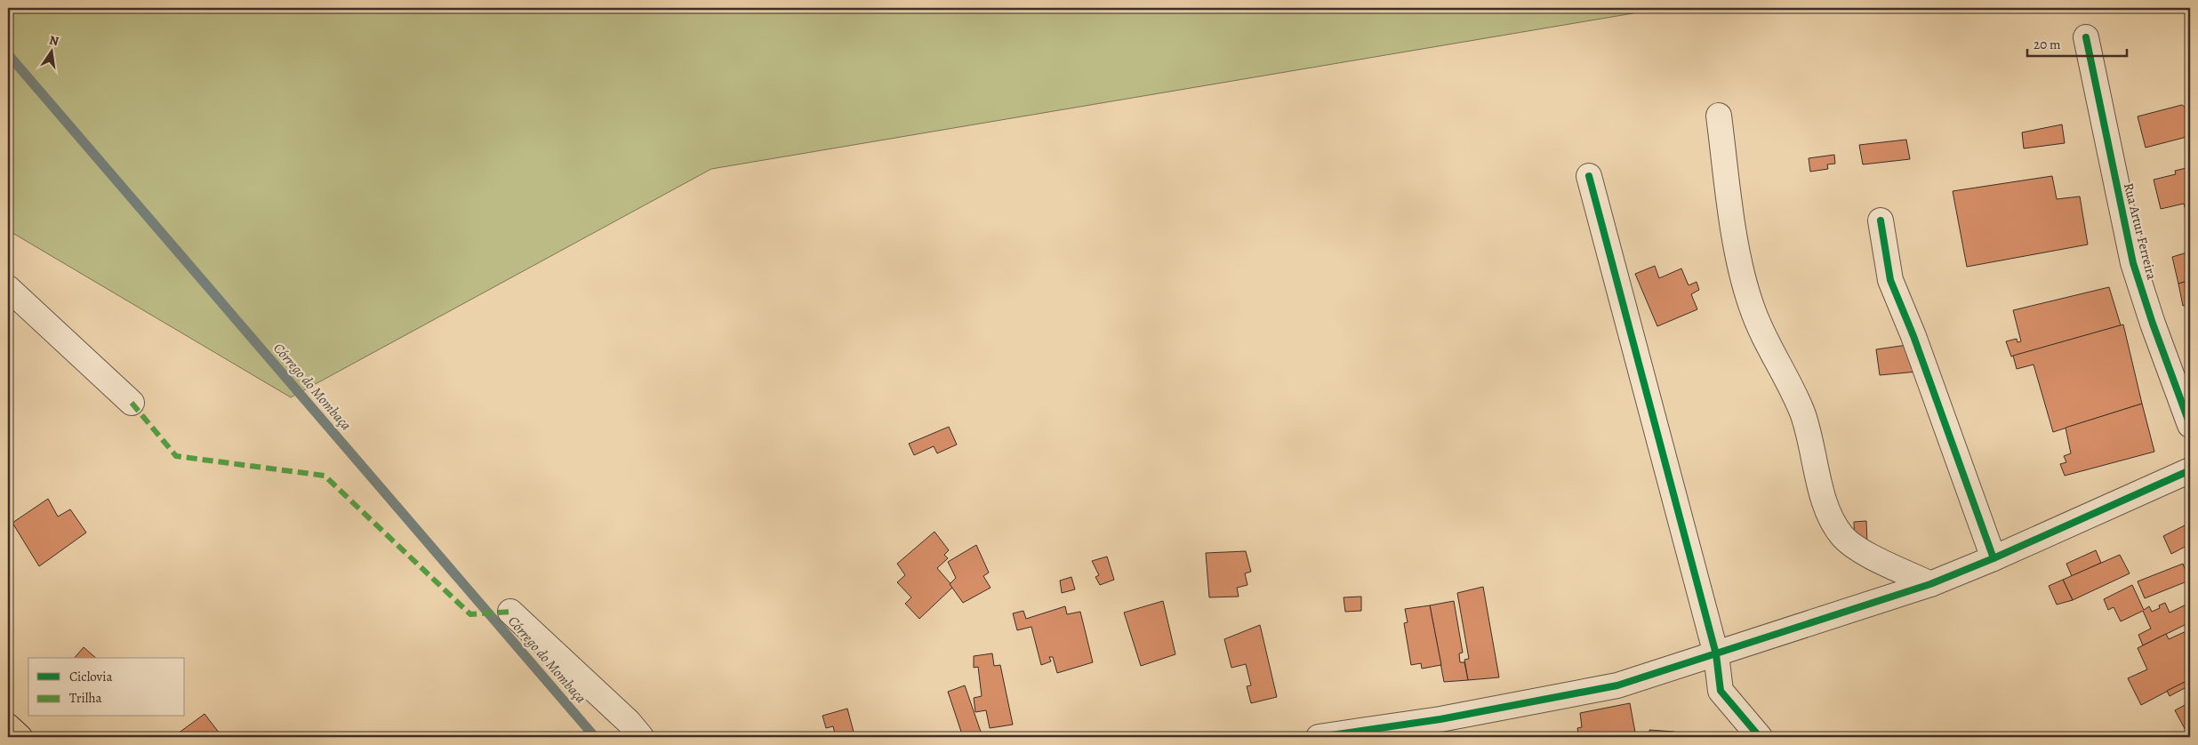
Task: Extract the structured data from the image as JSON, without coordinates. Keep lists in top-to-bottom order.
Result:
{
  "streets": {
    "street": ["Rua Artur Ferreira"]
  },
  "water": ["Córrego do Mombaça"],
  "legend": ["Ciclovia", "Trilha"],
  "scale_bar": "20 m",
  "north": "top"
}
